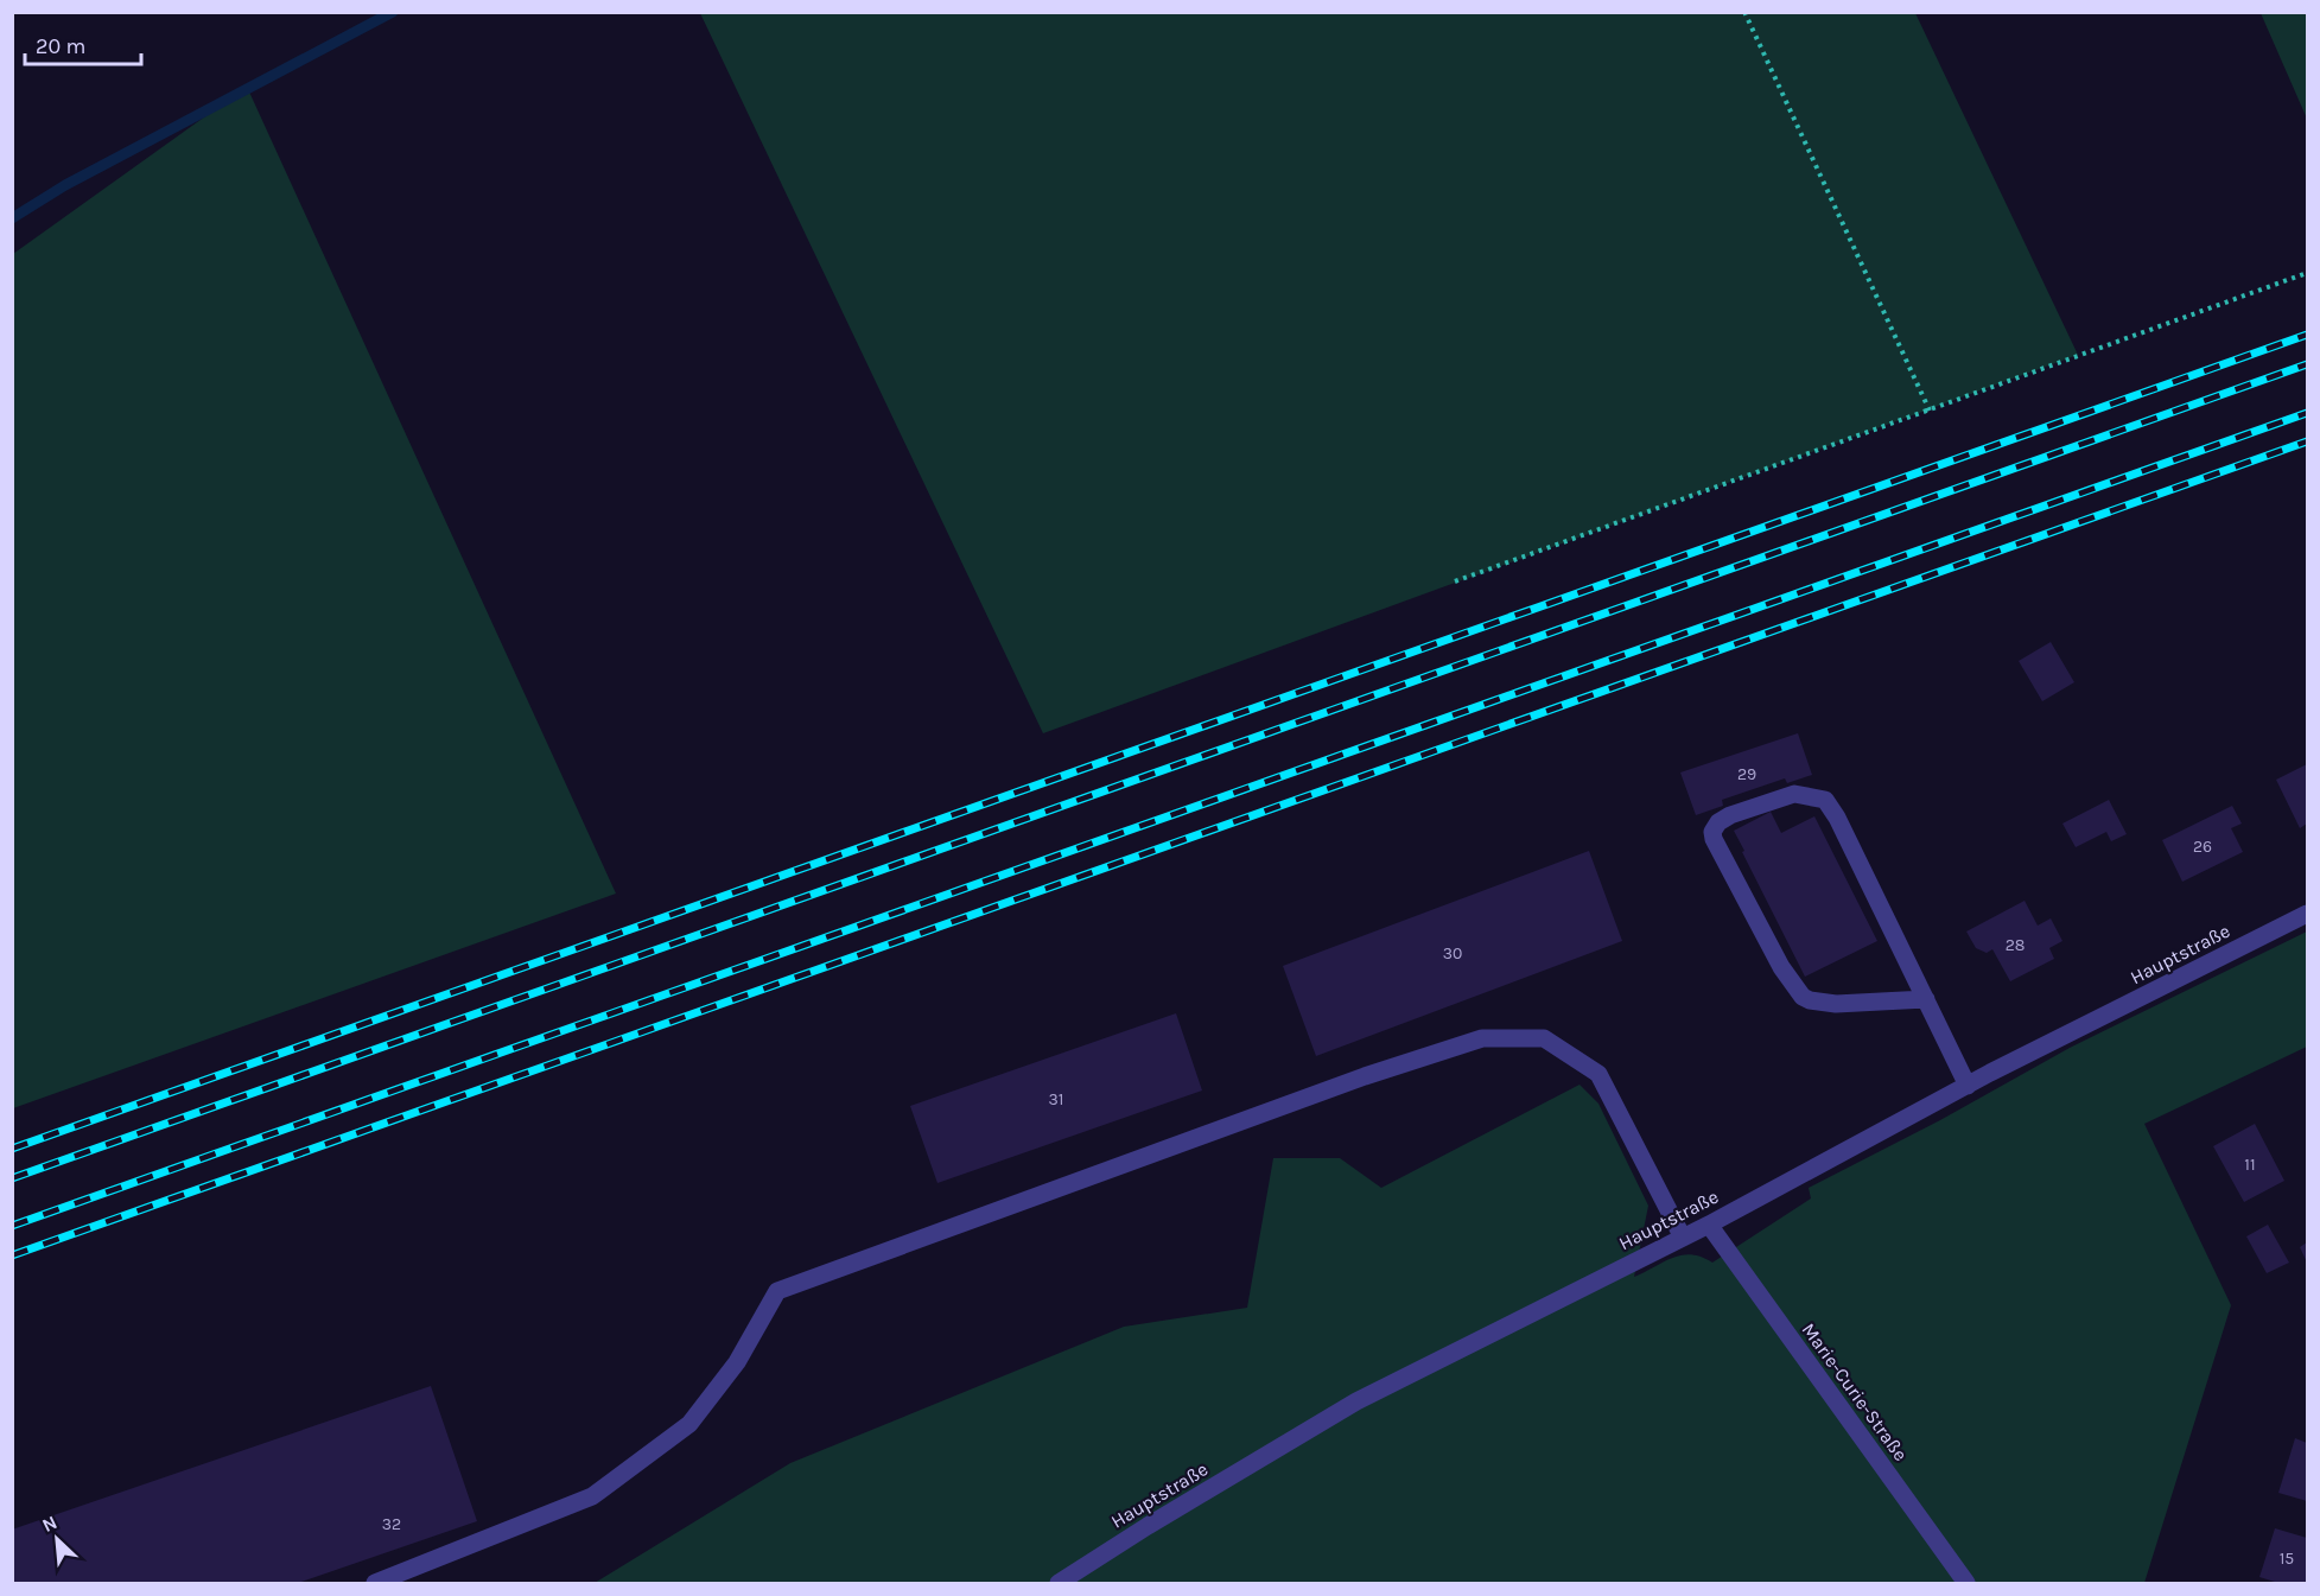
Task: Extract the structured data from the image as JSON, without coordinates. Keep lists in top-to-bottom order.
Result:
{
  "streets": {
    "street": ["Hauptstraße", "Marie-Curie-Straße"]
  },
  "crossings": [
    ["Hauptstraße", "Marie-Curie-Straße"]
  ],
  "house_numbers": [
    "29",
    "26",
    "28",
    "30",
    "31",
    "11",
    "32",
    "15"
  ],
  "scale_bar": "20 m",
  "north": "top left"
}
